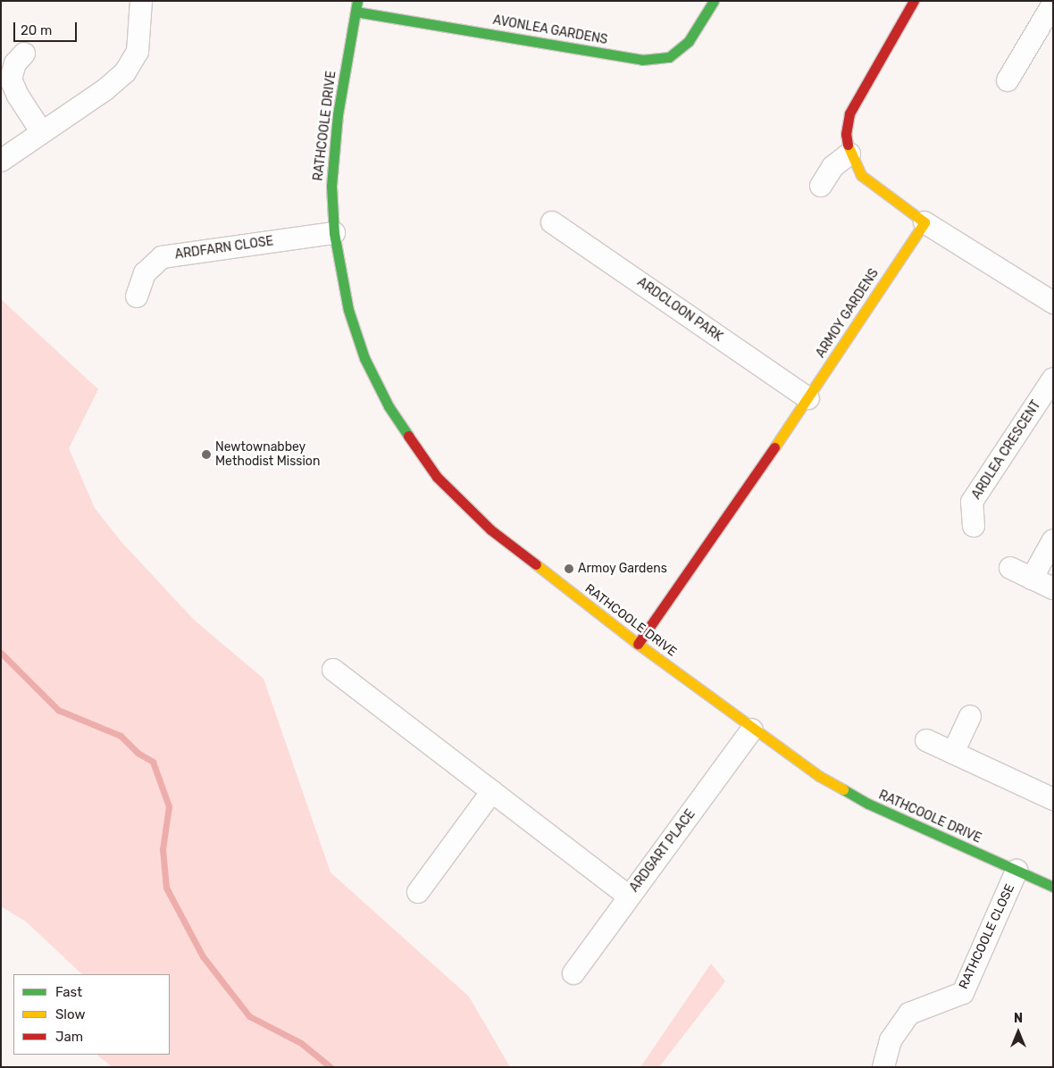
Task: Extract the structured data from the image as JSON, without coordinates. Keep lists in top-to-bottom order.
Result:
{
  "streets": {
    "street": [
      "AVONLEA GARDENS",
      "RATHCOOLE DRIVE",
      "ARDFARN CLOSE",
      "ARDCLOON PARK",
      "ARMOY GARDENS",
      "ARDLEA CRESCENT",
      "ARDGART PLACE",
      "RATHCOOLE CLOSE"
    ]
  },
  "crossings": [
    ["AVONLEA GARDENS", "RATHCOOLE DRIVE"],
    ["RATHCOOLE DRIVE", "ARDFARN CLOSE"],
    ["RATHCOOLE DRIVE", "ARMOY GARDENS"],
    ["RATHCOOLE DRIVE", "ARDGART PLACE"],
    ["RATHCOOLE DRIVE", "RATHCOOLE CLOSE"],
    ["ARDCLOON PARK", "ARMOY GARDENS"]
  ],
  "places": ["Newtownabbey Methodist Mission", "Armoy Gardens"],
  "legend": ["Fast", "Slow", "Jam"],
  "scale_bar": "20 m",
  "north": "top"
}
